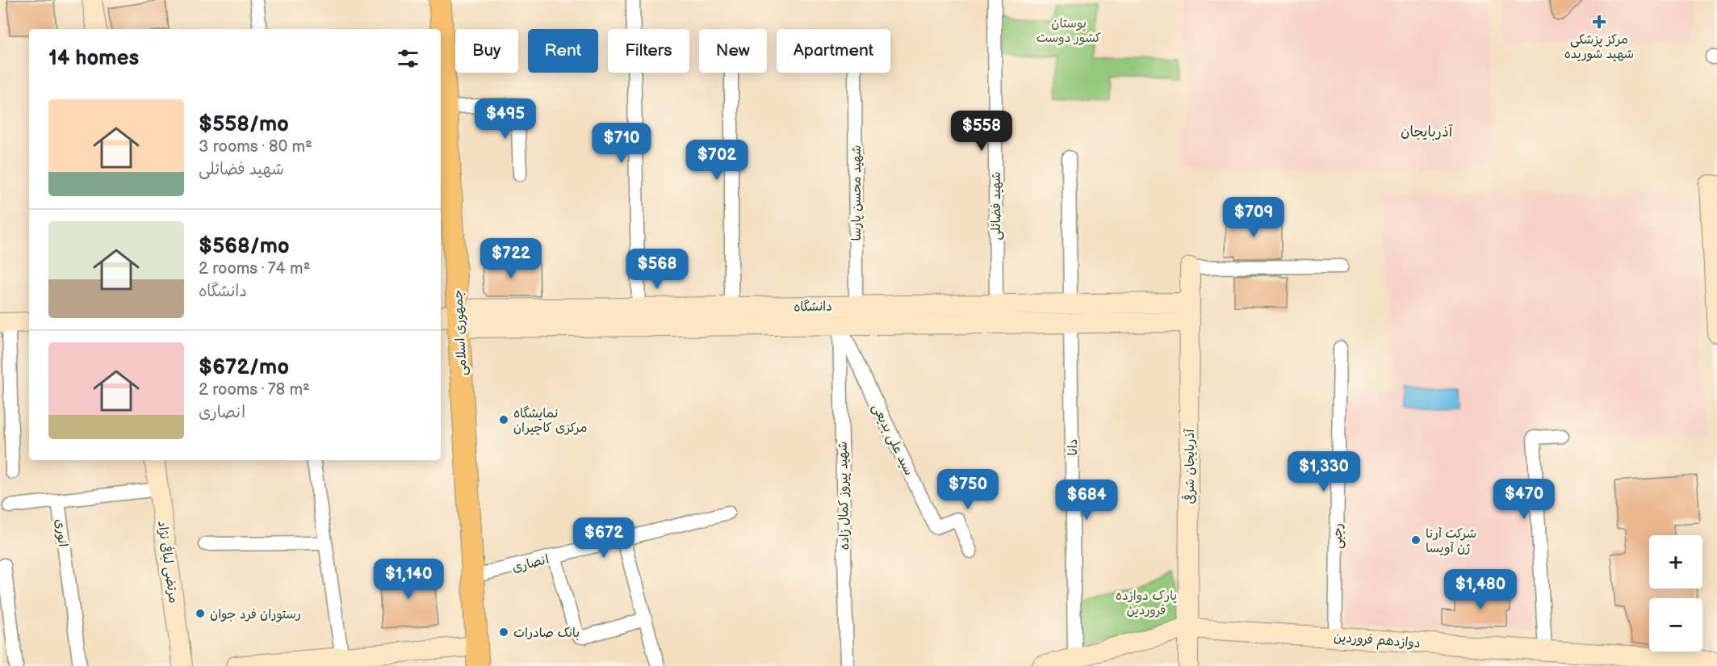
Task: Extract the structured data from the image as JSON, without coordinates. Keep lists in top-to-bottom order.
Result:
{
  "streets": {
    "main road": [
      "دانشگاه",
      "جمهوری اسلامی",
      "آذربایجان شرقی",
      "مرتضی لبافی نژاد",
      "دوازدهم فروردین"
    ],
    "street": [
      "شهید محسن پارسا",
      "شهید فضائلی",
      "سید علی بدیعی",
      "دانا",
      "شهید پیروز کمال زاده",
      "انوری",
      "رجبی",
      "انصاری"
    ]
  },
  "crossings": [
    ["شهید محسن پارسا", "دانشگاه"],
    ["شهید فضائلی", "دانشگاه"],
    ["دانشگاه", "جمهوری اسلامی"],
    ["دانشگاه", "سید علی بدیعی"],
    ["دانشگاه", "دانا"],
    ["دانشگاه", "آذربایجان شرقی"],
    ["دانشگاه", "شهید پیروز کمال زاده"],
    ["جمهوری اسلامی", "انصاری"],
    ["سید علی بدیعی", "شهید پیروز کمال زاده"],
    ["دانا", "دوازدهم فروردین"],
    ["آذربایجان شرقی", "دوازدهم فروردین"],
    ["انوری", "مرتضی لبافی نژاد"],
    ["رجبی", "دوازدهم فروردین"]
  ],
  "districts": ["آذربایجان"],
  "parks": ["بوستان کشور دوست", "پارک دوازده فروردین"],
  "places": {
    "health": ["مرکز پزشکی شهید شوریده"],
    "other": [
      "نمایشگاه مرکزی کاچیران",
      "شرکت آرنا ژن آویسا",
      "رستوران فرد جوان",
      "بانک صادرات"
    ]
  },
  "page": {
    "chip": [
      "Buy",
      "Rent",
      "Filters",
      "New",
      "Apartment"
    ],
    "heading": "14 homes",
    "list": [
      {
        "name": "$558/mo",
        "note": "3 rooms · 80 m² · شهید فضائلی"
      },
      {
        "name": "$568/mo",
        "note": "2 rooms · 74 m² · دانشگاه"
      },
      {
        "name": "$672/mo",
        "note": "2 rooms · 78 m² · انصاری"
      }
    ],
    "price": [
      "$495",
      "$558",
      "$710",
      "$702",
      "$709",
      "$722",
      "$568",
      "$1,330",
      "$750",
      "$470",
      "$684",
      "$672",
      "$1,140",
      "$1,480"
    ],
    "map_buttons": ["+", "−"]
  }
}
